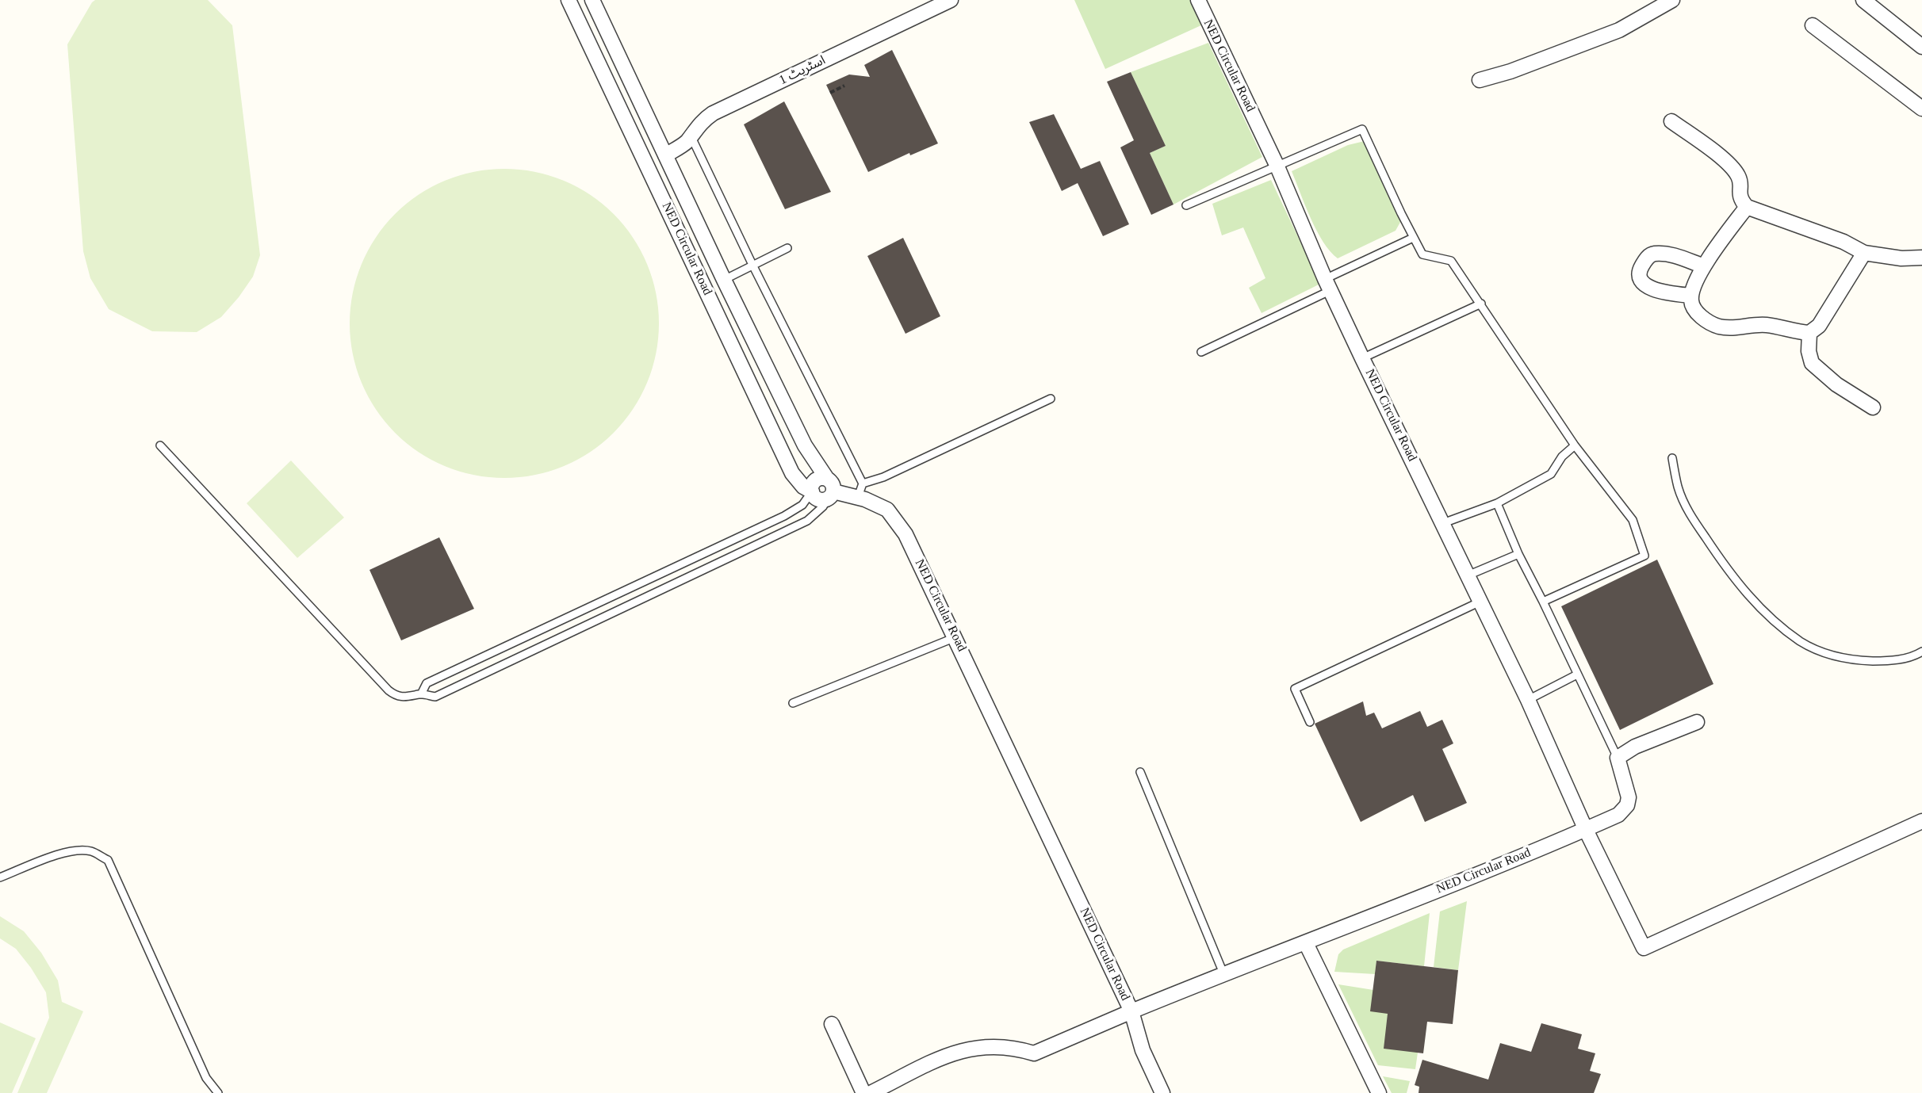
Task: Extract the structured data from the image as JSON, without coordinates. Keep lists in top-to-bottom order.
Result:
{
  "streets": {
    "street": ["NED Circular Road", "اسٹریٹ 1"]
  },
  "crossings": [
    ["NED Circular Road", "اسٹریٹ 1"]
  ]
}
